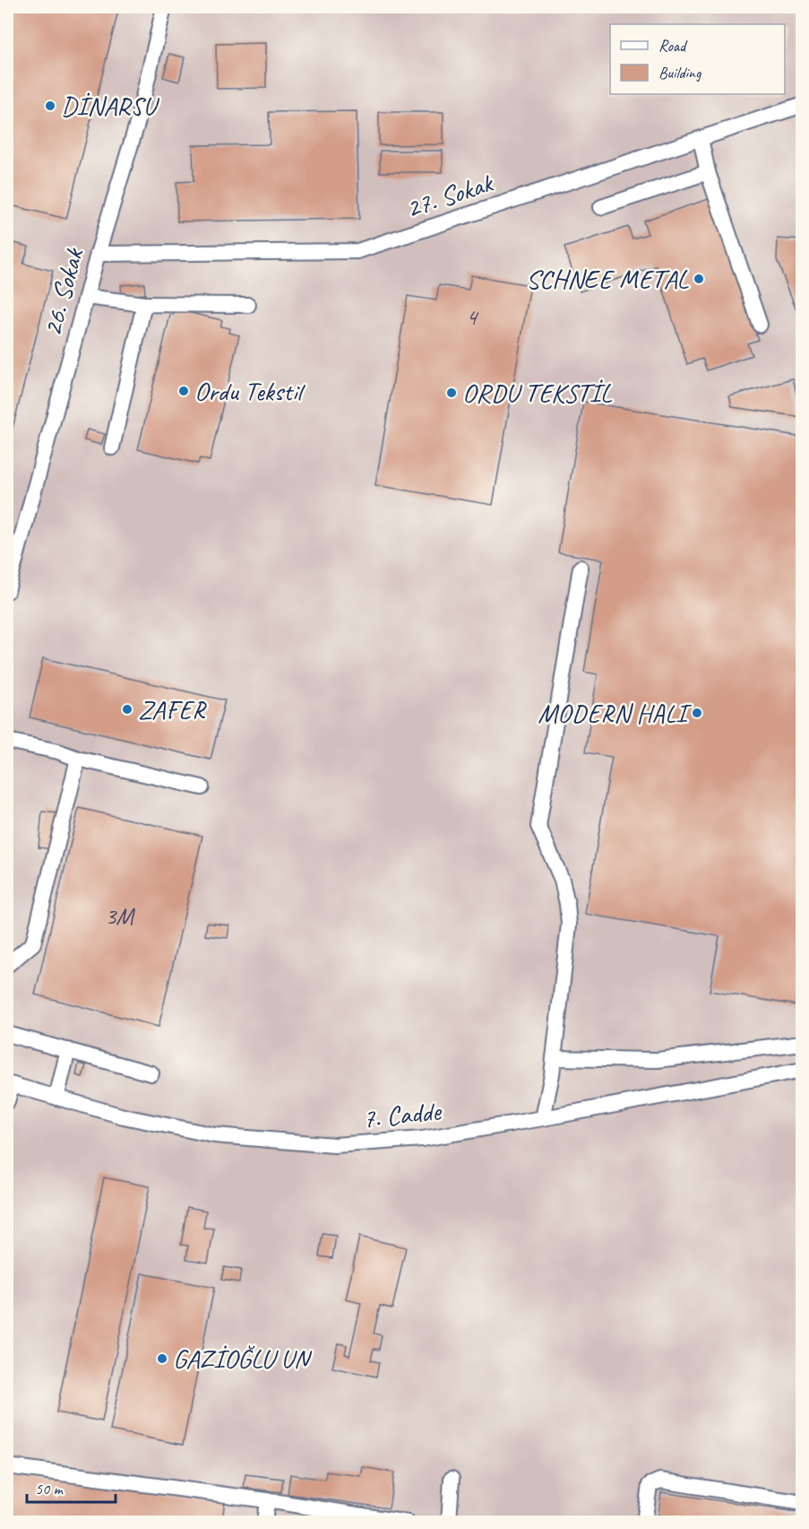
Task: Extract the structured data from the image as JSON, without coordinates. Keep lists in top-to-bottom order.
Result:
{
  "streets": {
    "street": ["27. Sokak", "26. Sokak", "7. Cadde"]
  },
  "crossings": [
    ["27. Sokak", "26. Sokak"]
  ],
  "places": [
    "DİNARSU",
    "SCHNEE METAL",
    "Ordu Tekstil",
    "ORDU TEKSTİL",
    "ZAFER",
    "MODERN HALI",
    "GAZİOĞLU UN"
  ],
  "house_numbers": ["4", "3M"],
  "legend": ["Road", "Building"],
  "scale_bar": "50 m"
}
